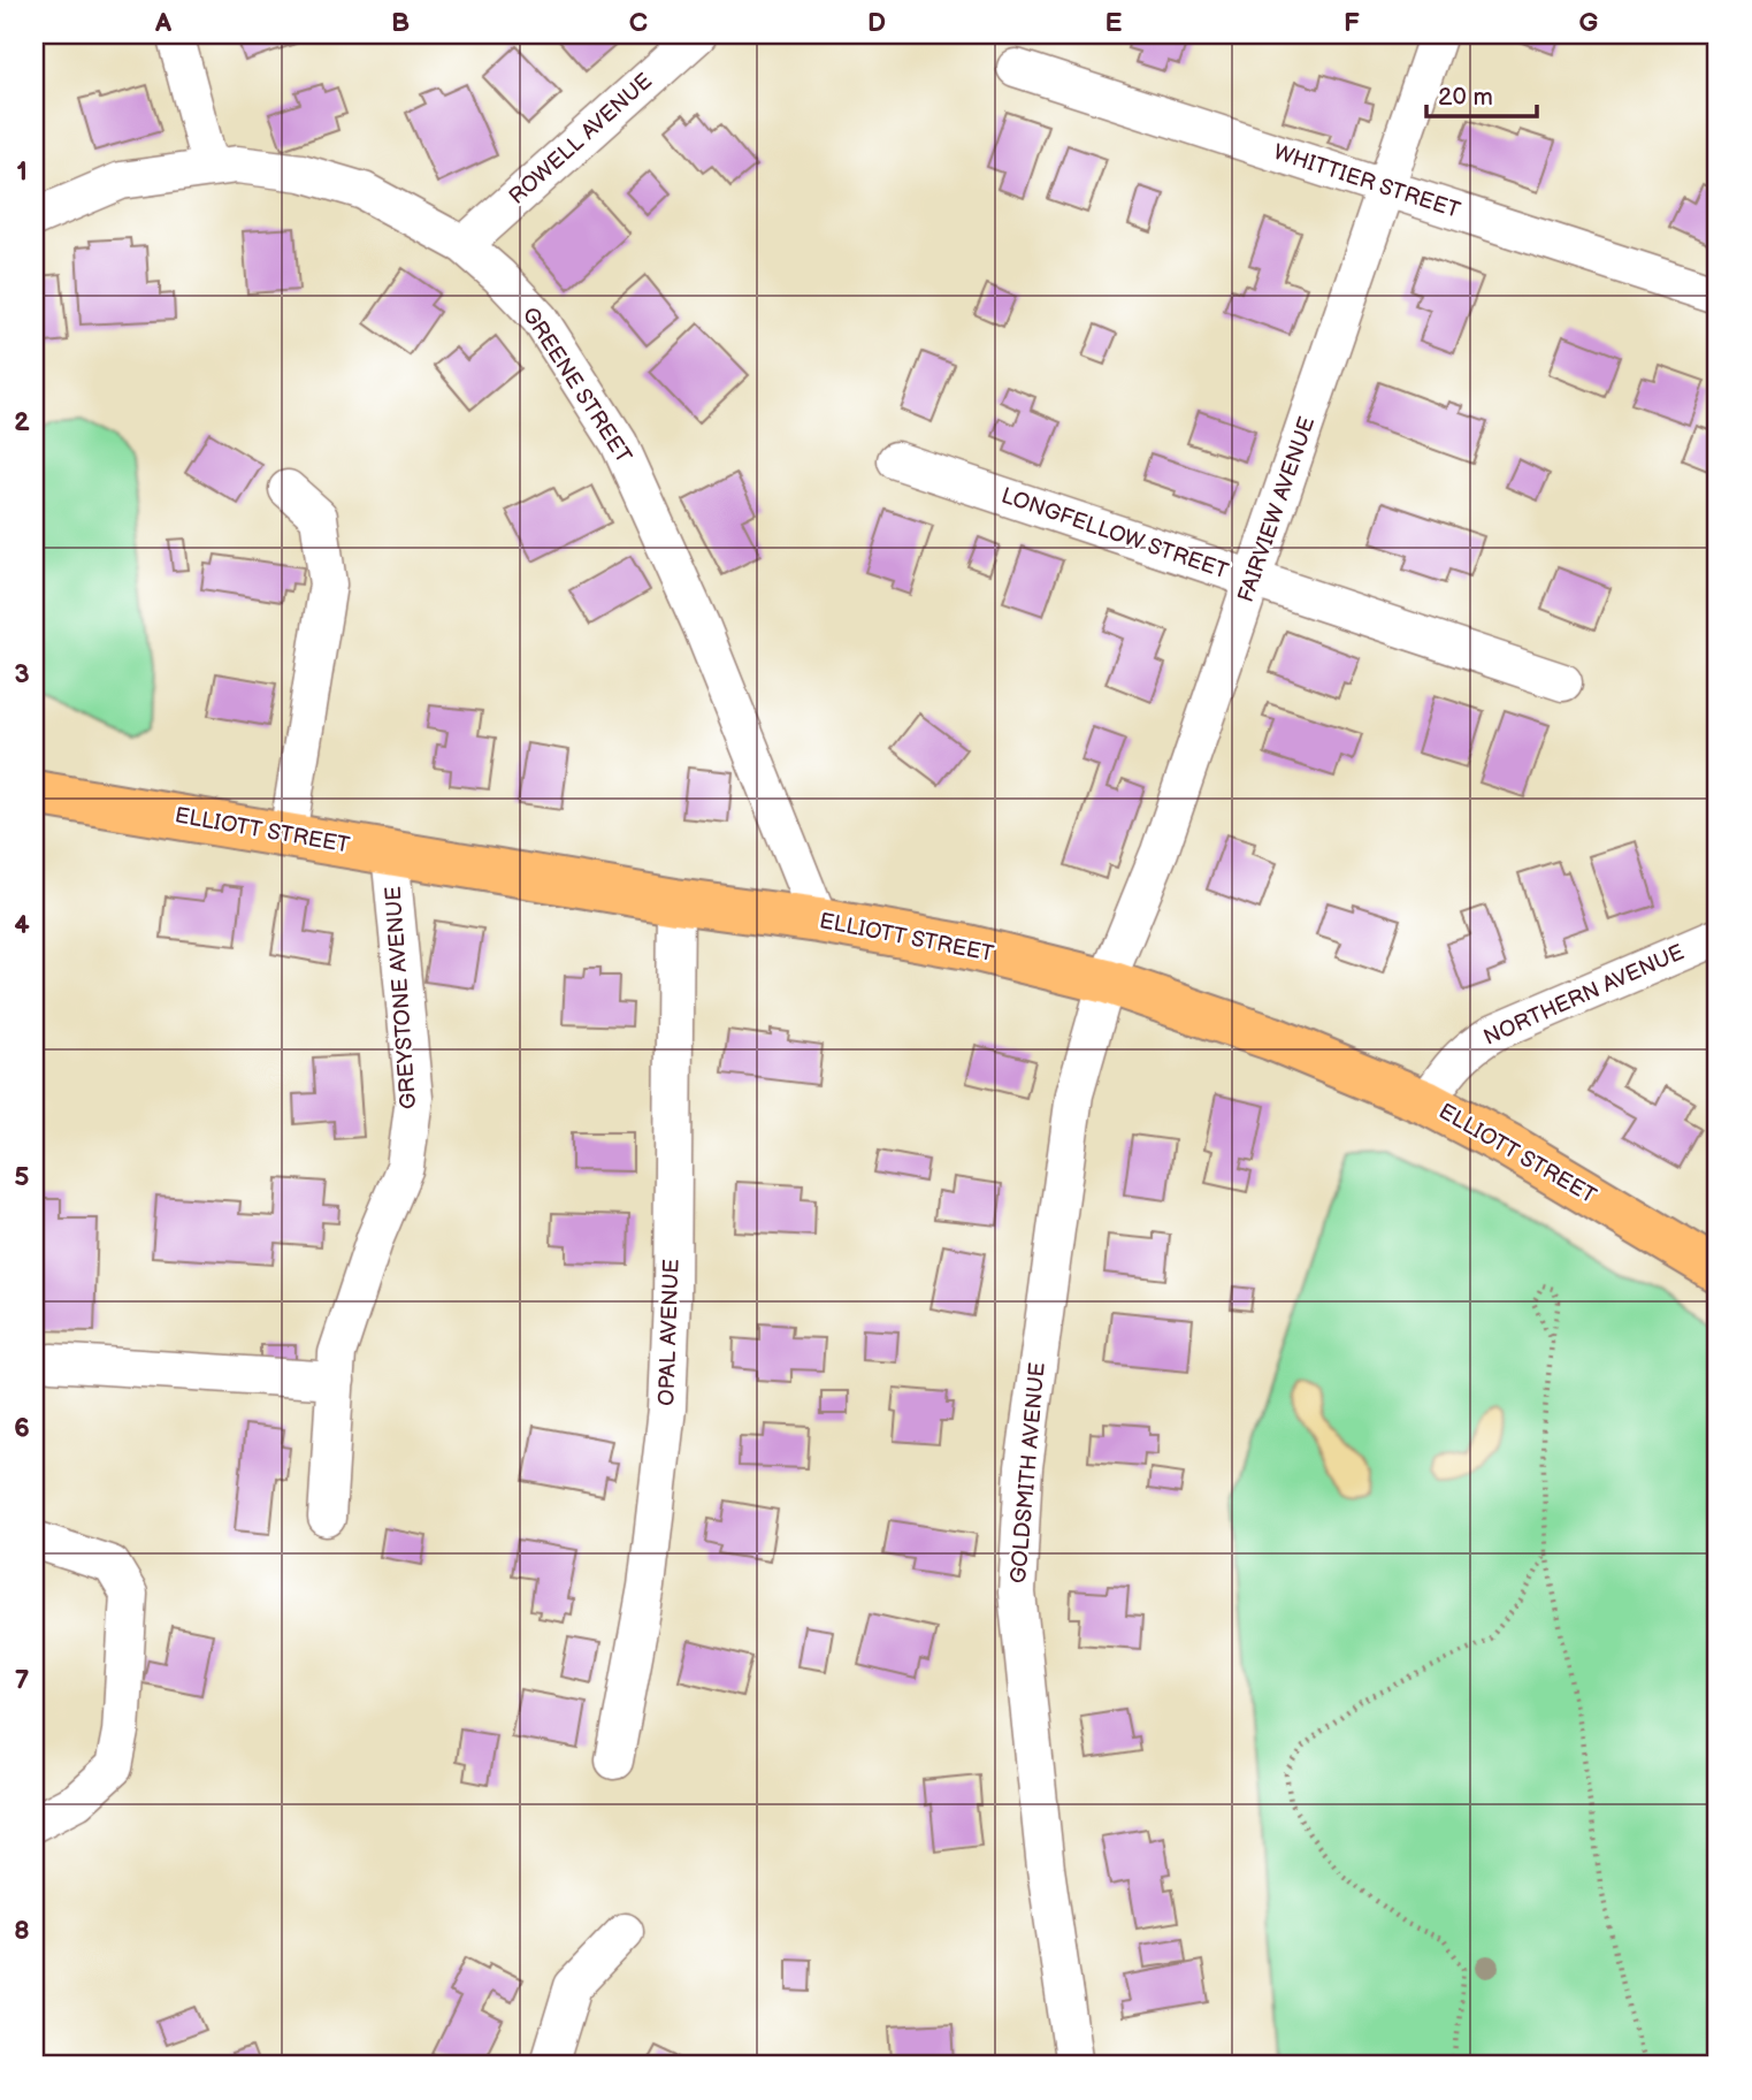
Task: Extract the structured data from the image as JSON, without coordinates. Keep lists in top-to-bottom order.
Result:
{
  "streets": {
    "main road": ["ELLIOTT STREET"],
    "street": [
      "ROWELL AVENUE",
      "WHITTIER STREET",
      "GREENE STREET",
      "FAIRVIEW AVENUE",
      "LONGFELLOW STREET",
      "NORTHERN AVENUE",
      "GREYSTONE AVENUE",
      "OPAL AVENUE",
      "GOLDSMITH AVENUE"
    ]
  },
  "crossings": [
    ["ROWELL AVENUE", "GREENE STREET"],
    ["WHITTIER STREET", "FAIRVIEW AVENUE"],
    ["GREENE STREET", "ELLIOTT STREET"],
    ["FAIRVIEW AVENUE", "LONGFELLOW STREET"],
    ["FAIRVIEW AVENUE", "ELLIOTT STREET"],
    ["FAIRVIEW AVENUE", "GOLDSMITH AVENUE"],
    ["ELLIOTT STREET", "NORTHERN AVENUE"],
    ["ELLIOTT STREET", "GREYSTONE AVENUE"],
    ["ELLIOTT STREET", "OPAL AVENUE"],
    ["ELLIOTT STREET", "GOLDSMITH AVENUE"]
  ],
  "scale_bar": "20 m",
  "grid": {
    "columns": [
      "A",
      "B",
      "C",
      "D",
      "E",
      "F",
      "G"
    ],
    "rows": [
      "1",
      "2",
      "3",
      "4",
      "5",
      "6",
      "7",
      "8"
    ]
  }
}
